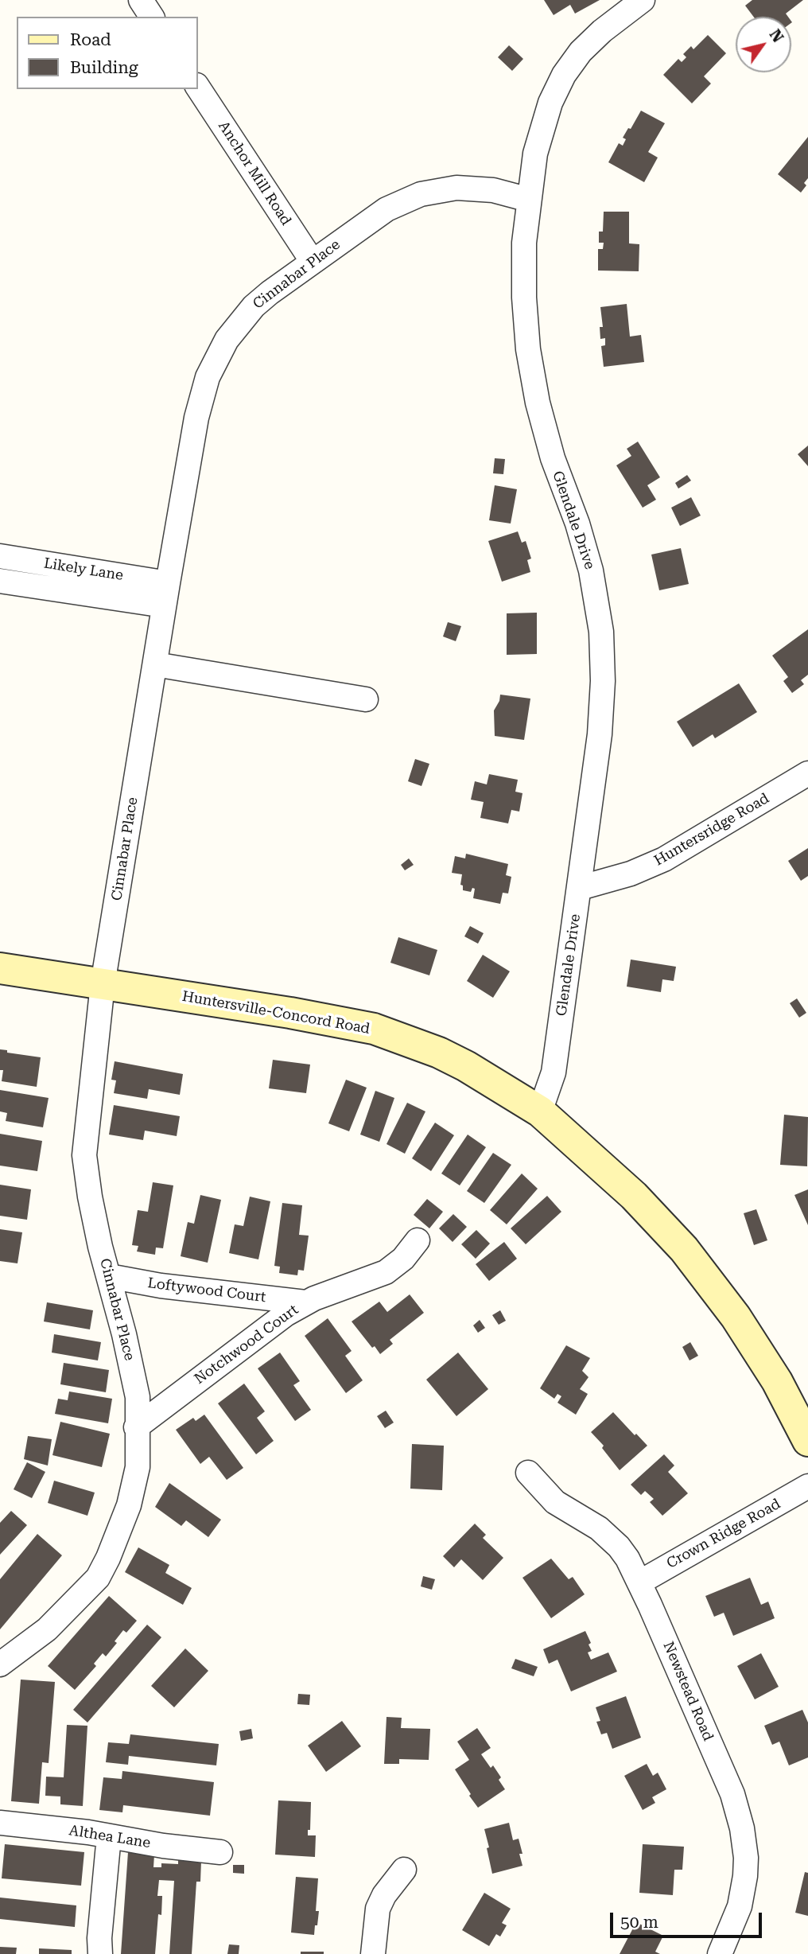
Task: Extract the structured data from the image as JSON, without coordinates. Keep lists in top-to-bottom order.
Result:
{
  "streets": {
    "main road": ["Huntersville-Concord Road"],
    "street": [
      "Anchor Mill Road",
      "Cinnabar Place",
      "Glendale Drive",
      "Likely Lane",
      "Huntersridge Road",
      "Loftywood Court",
      "Notchwood Court",
      "Crown Ridge Road",
      "Newstead Road",
      "Althea Lane"
    ]
  },
  "crossings": [
    ["Anchor Mill Road", "Cinnabar Place"],
    ["Cinnabar Place", "Glendale Drive"],
    ["Cinnabar Place", "Likely Lane"],
    ["Cinnabar Place", "Huntersville-Concord Road"],
    ["Cinnabar Place", "Loftywood Court"],
    ["Cinnabar Place", "Notchwood Court"],
    ["Glendale Drive", "Huntersridge Road"],
    ["Glendale Drive", "Huntersville-Concord Road"],
    ["Loftywood Court", "Notchwood Court"],
    ["Crown Ridge Road", "Newstead Road"]
  ],
  "legend": ["Road", "Building"],
  "scale_bar": "50 m",
  "north": "top right"
}
